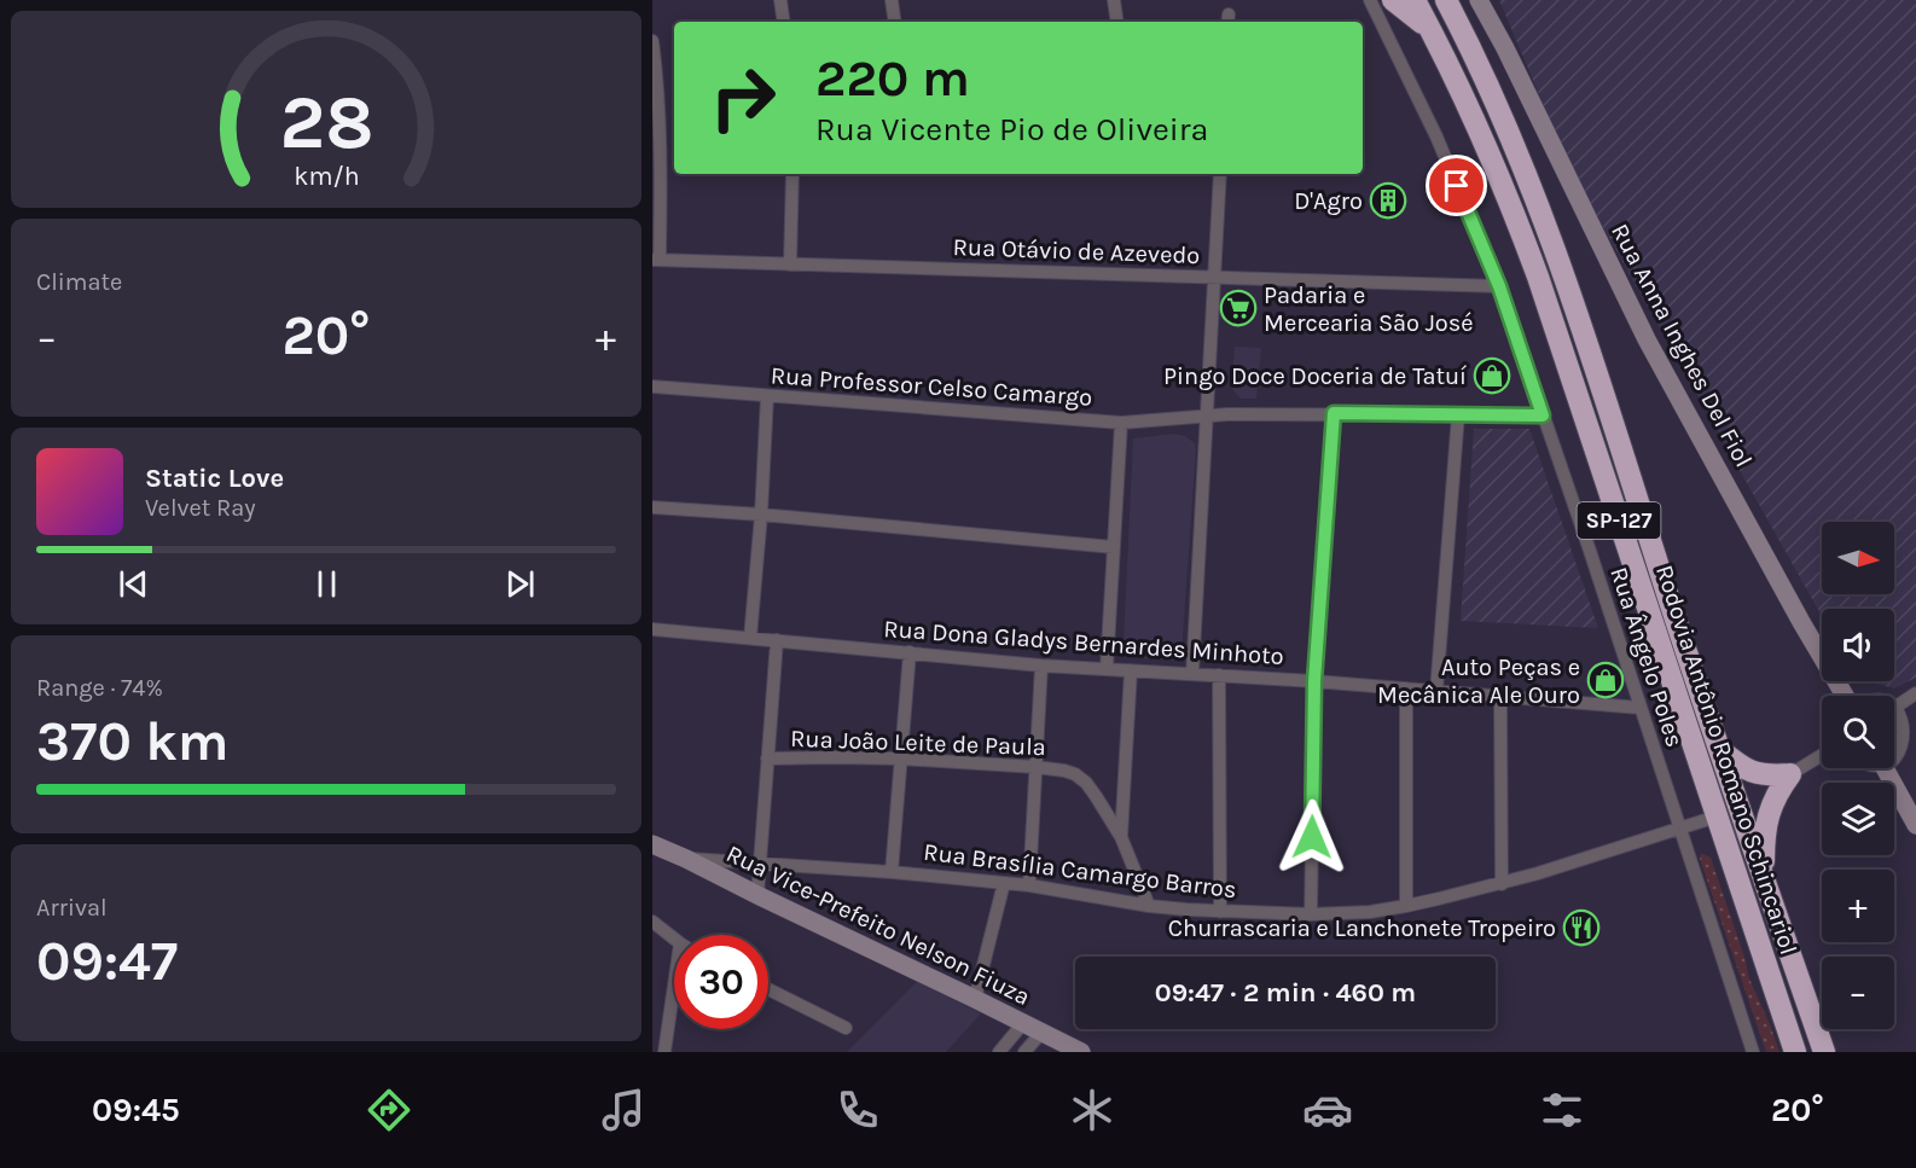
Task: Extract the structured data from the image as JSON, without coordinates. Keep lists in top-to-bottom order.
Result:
{
  "streets": {
    "highway": ["SP-127", "Rodovia Antônio Romano Schincariol"],
    "street": [
      "Rua Otávio de Azevedo",
      "Rua Anna Inghes Del Fiol",
      "Rua Professor Celso Camargo",
      "Rua Dona Gladys Bernardes Minhoto",
      "Rua Ângelo Poles",
      "Rua João Leite de Paula",
      "Rua Brasília Camargo Barros",
      "Rua Vice-Prefeito Nelson Fiuza"
    ]
  },
  "crossings": [
    ["Rua Otávio de Azevedo", "Rua Ângelo Poles"],
    ["Rua Professor Celso Camargo", "Rua Ângelo Poles"],
    ["Rua Dona Gladys Bernardes Minhoto", "Rua Ângelo Poles"],
    ["Rua Dona Gladys Bernardes Minhoto", "Rua João Leite de Paula"],
    ["Rua Ângelo Poles", "Rua Brasília Camargo Barros"],
    ["Rua João Leite de Paula", "Rua Brasília Camargo Barros"],
    ["Rodovia Antônio Romano Schincariol", "Rua Brasília Camargo Barros"],
    ["Rua Brasília Camargo Barros", "Rua Vice-Prefeito Nelson Fiuza"]
  ],
  "places": {
    "building": ["D'Agro"],
    "supermarket": ["Padaria e Mercearia São José"],
    "shop": ["Pingo Doce Doceria de Tatuí", "Auto Peças e Mecânica Ale Ouro"],
    "restaurant": ["Churrascaria e Lanchonete Tropeiro"]
  },
  "north": "right",
  "page": {
    "turn": ["220 m", "Rua Vicente Pio de Oliveira"],
    "tile": [
      "Climate",
      ["Range · 74%", "370 km"],
      ["Arrival", "09:47"]
    ],
    "heat": ["−", "20°", "+"],
    "song": ["Static Love", "Velvet Ray"],
    "map_buttons": ["+", "−"],
    "limit": "30",
    "trip": "09:47 · 2 min · 460 m",
    "tabs": ["09:45", "20°"],
    "gauge": ["28", "km/h"]
  }
}
